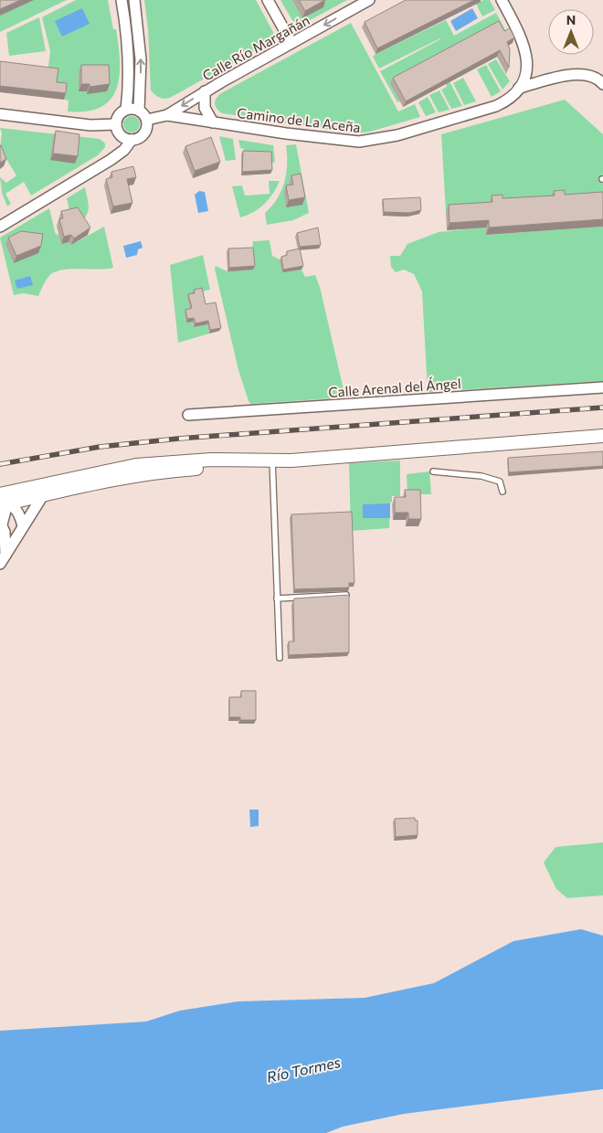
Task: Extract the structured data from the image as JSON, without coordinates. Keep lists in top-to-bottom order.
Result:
{
  "streets": {
    "street": ["Calle Río Margañán", "Camino de La Aceña", "Calle Arenal del Ángel"]
  },
  "crossings": [
    ["Calle Río Margañán", "Camino de La Aceña"]
  ],
  "one_way": ["Calle Río Margañán"],
  "water": ["Río Tormes"],
  "north": "top"
}
